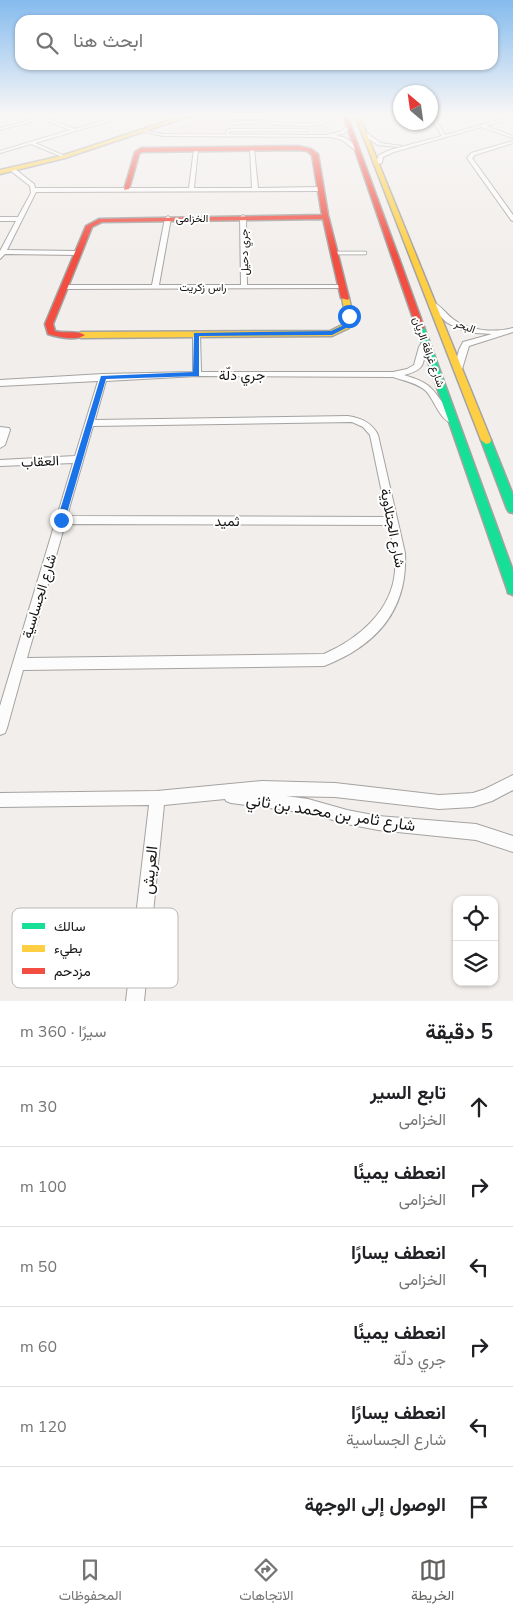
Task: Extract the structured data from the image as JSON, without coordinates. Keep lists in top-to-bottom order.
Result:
{
  "streets": {
    "street": [
      "الخزامى",
      "جري دحيل",
      "راس زكريت",
      "البحر",
      "شارع غرافة الريان",
      "جري دلّة",
      "العقاب",
      "ثميد",
      "شارع الجتلاوية",
      "شارع الجساسية",
      "شارع ثامر بن محمد بن ثاني",
      "العريش"
    ]
  },
  "crossings": [
    ["الخزامى", "جري دحيل"],
    ["الخزامى", "راس زكريت"],
    ["جري دحيل", "راس زكريت"],
    ["البحر", "شارع غرافة الريان"],
    ["شارع غرافة الريان", "جري دلّة"],
    ["جري دلّة", "شارع الجساسية"],
    ["العقاب", "شارع الجساسية"],
    ["ثميد", "شارع الجتلاوية"],
    ["ثميد", "شارع الجساسية"],
    ["شارع الجتلاوية", "شارع الجساسية"],
    ["شارع ثامر بن محمد بن ثاني", "العريش"]
  ],
  "legend": ["سالك", "بطيء", "مزدحم"],
  "north": "top left",
  "page": {
    "search": "ابحث هنا",
    "heading": ["5 دقيقة", "سيرًا · 360 m"],
    "list": [
      ["تابع السير", "الخزامى", "30 m"],
      ["انعطف يمينًا", "الخزامى", "100 m"],
      ["انعطف يسارًا", "الخزامى", "50 m"],
      ["انعطف يمينًا", "جري دلّة", "60 m"],
      ["انعطف يسارًا", "شارع الجساسية", "120 m"],
      "الوصول إلى الوجهة"
    ],
    "nav": ["الخريطة", "الاتجاهات", "المحفوظات"]
  }
}
